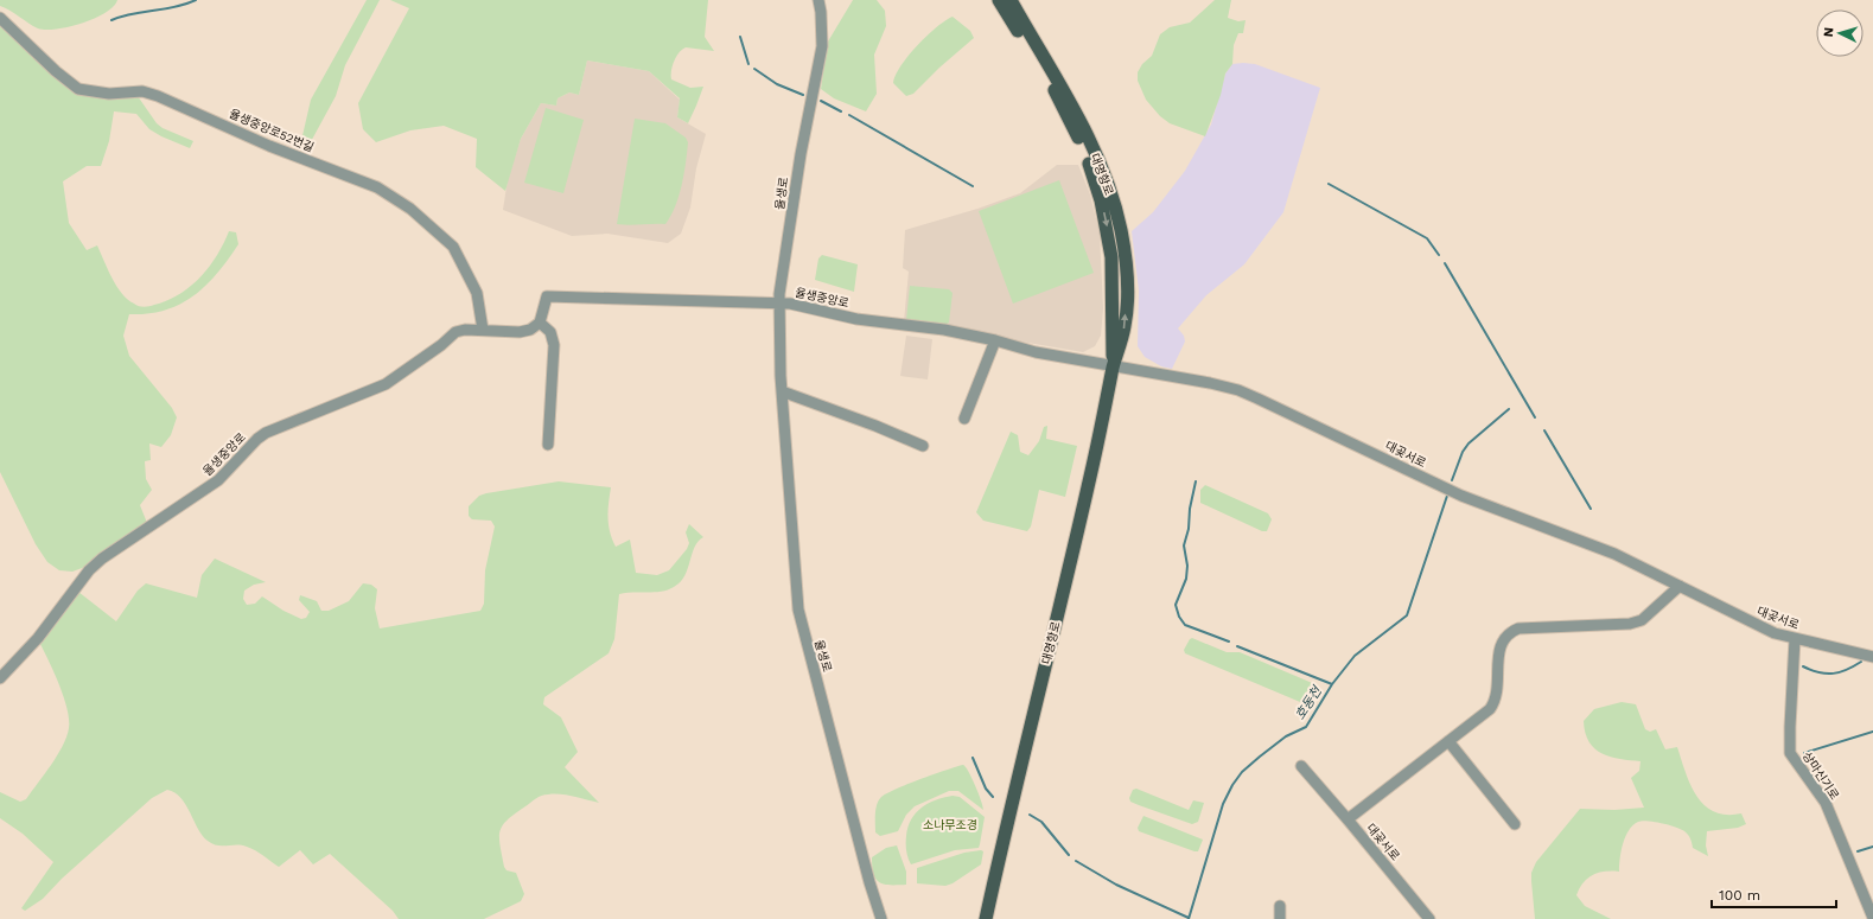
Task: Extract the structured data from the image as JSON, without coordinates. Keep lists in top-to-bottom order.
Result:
{
  "streets": {
    "main road": ["대명항로"],
    "street": [
      "율생중앙로52번길",
      "율생로",
      "율생중앙로",
      "대곶서로",
      "상마신기로"
    ]
  },
  "crossings": [
    ["율생중앙로52번길", "율생중앙로"],
    ["대명항로", "율생중앙로"],
    ["대명항로", "대곶서로"],
    ["율생로", "율생중앙로"],
    ["율생중앙로", "대곶서로"],
    ["대곶서로", "상마신기로"]
  ],
  "water": ["호동천"],
  "parks": ["소나무조경"],
  "scale_bar": "100 m",
  "north": "left"
}
